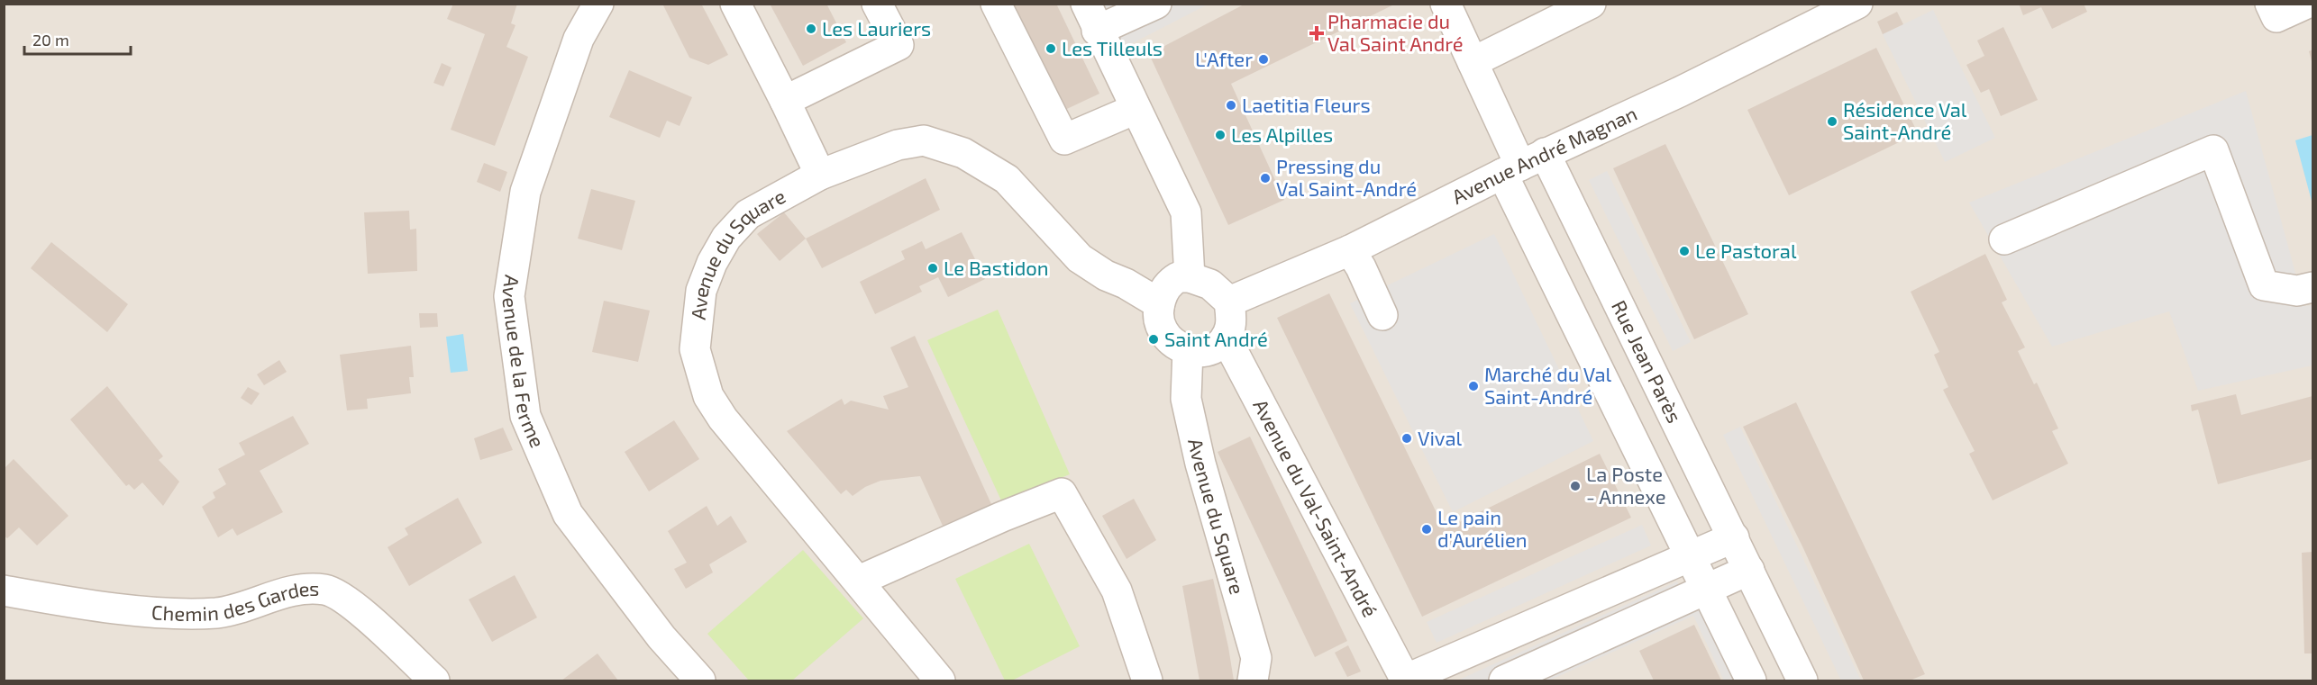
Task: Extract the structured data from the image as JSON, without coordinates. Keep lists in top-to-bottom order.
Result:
{
  "streets": {
    "street": [
      "Avenue André Magnan",
      "Avenue du Square",
      "Avenue de la Ferme",
      "Rue Jean Parès",
      "Avenue du Val-Saint-André",
      "Chemin des Gardes"
    ]
  },
  "crossings": [
    ["Avenue André Magnan", "Avenue du Square"],
    ["Avenue André Magnan", "Rue Jean Parès"],
    ["Avenue André Magnan", "Avenue du Val-Saint-André"],
    ["Avenue du Square", "Avenue du Val-Saint-André"]
  ],
  "places": {
    "other": [
      "Les Lauriers",
      "Les Tilleuls",
      "L'After",
      "Laetitia Fleurs",
      "Résidence Val Saint-André",
      "Les Alpilles",
      "Pressing du Val Saint-André",
      "Le Pastoral",
      "Le Bastidon",
      "Saint André",
      "Marché du Val Saint-André",
      "Vival",
      "La Poste - Annexe",
      "Le pain d'Aurélien"
    ],
    "health": ["Pharmacie du Val Saint André"]
  },
  "scale_bar": "20 m"
}
